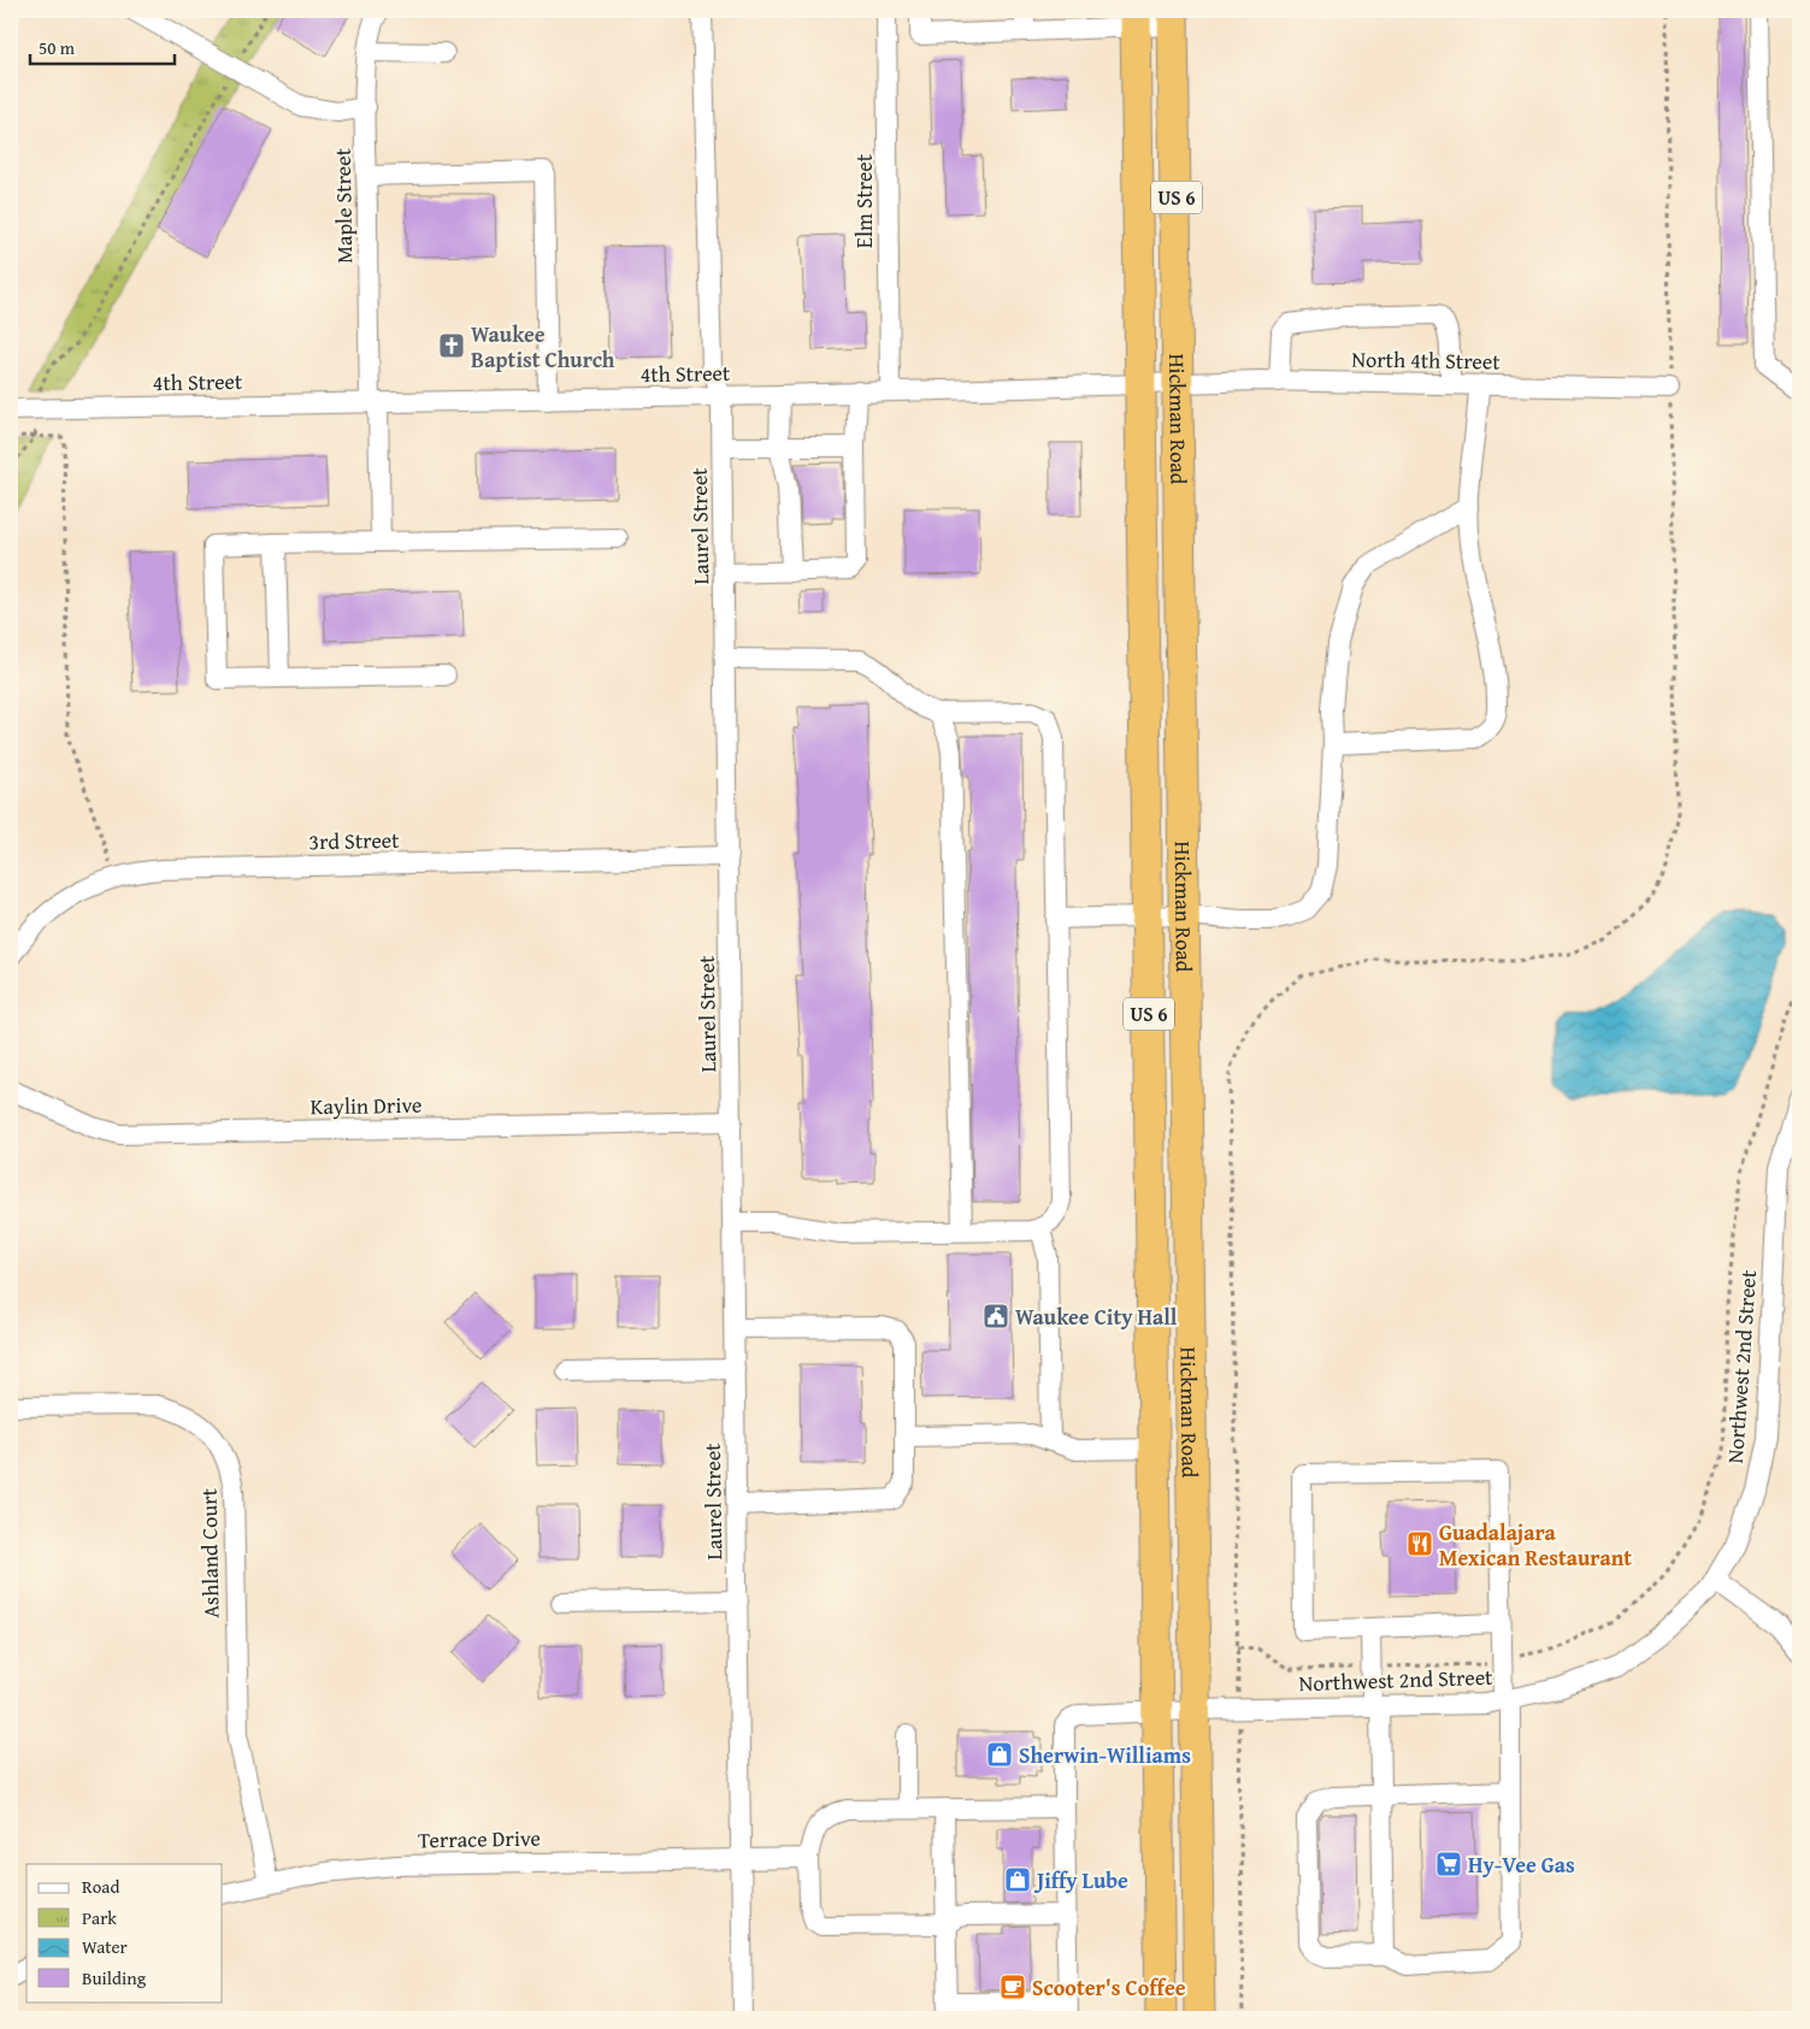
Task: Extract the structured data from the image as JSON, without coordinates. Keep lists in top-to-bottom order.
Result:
{
  "streets": {
    "highway": ["US 6", "Hickman Road"],
    "street": [
      "Elm Street",
      "Maple Street",
      "North 4th Street",
      "4th Street",
      "Laurel Street",
      "3rd Street",
      "Kaylin Drive",
      "Northwest 2nd Street",
      "Ashland Court",
      "Terrace Drive"
    ]
  },
  "crossings": [
    ["Elm Street", "4th Street"],
    ["Maple Street", "4th Street"],
    ["North 4th Street", "4th Street"],
    ["North 4th Street", "Hickman Road"],
    ["4th Street", "Hickman Road"],
    ["4th Street", "Laurel Street"],
    ["Hickman Road", "Northwest 2nd Street"],
    ["Laurel Street", "3rd Street"],
    ["Laurel Street", "Kaylin Drive"],
    ["Laurel Street", "Terrace Drive"],
    ["Ashland Court", "Terrace Drive"]
  ],
  "places": {
    "church": ["Waukee Baptist Church"],
    "public building": ["Waukee City Hall"],
    "restaurant": ["Guadalajara Mexican Restaurant"],
    "shop": ["Sherwin-Williams", "Jiffy Lube"],
    "supermarket": ["Hy-Vee Gas"],
    "cafe": ["Scooter's Coffee"]
  },
  "legend": [
    "Road",
    "Park",
    "Water",
    "Building"
  ],
  "scale_bar": "50 m"
}
